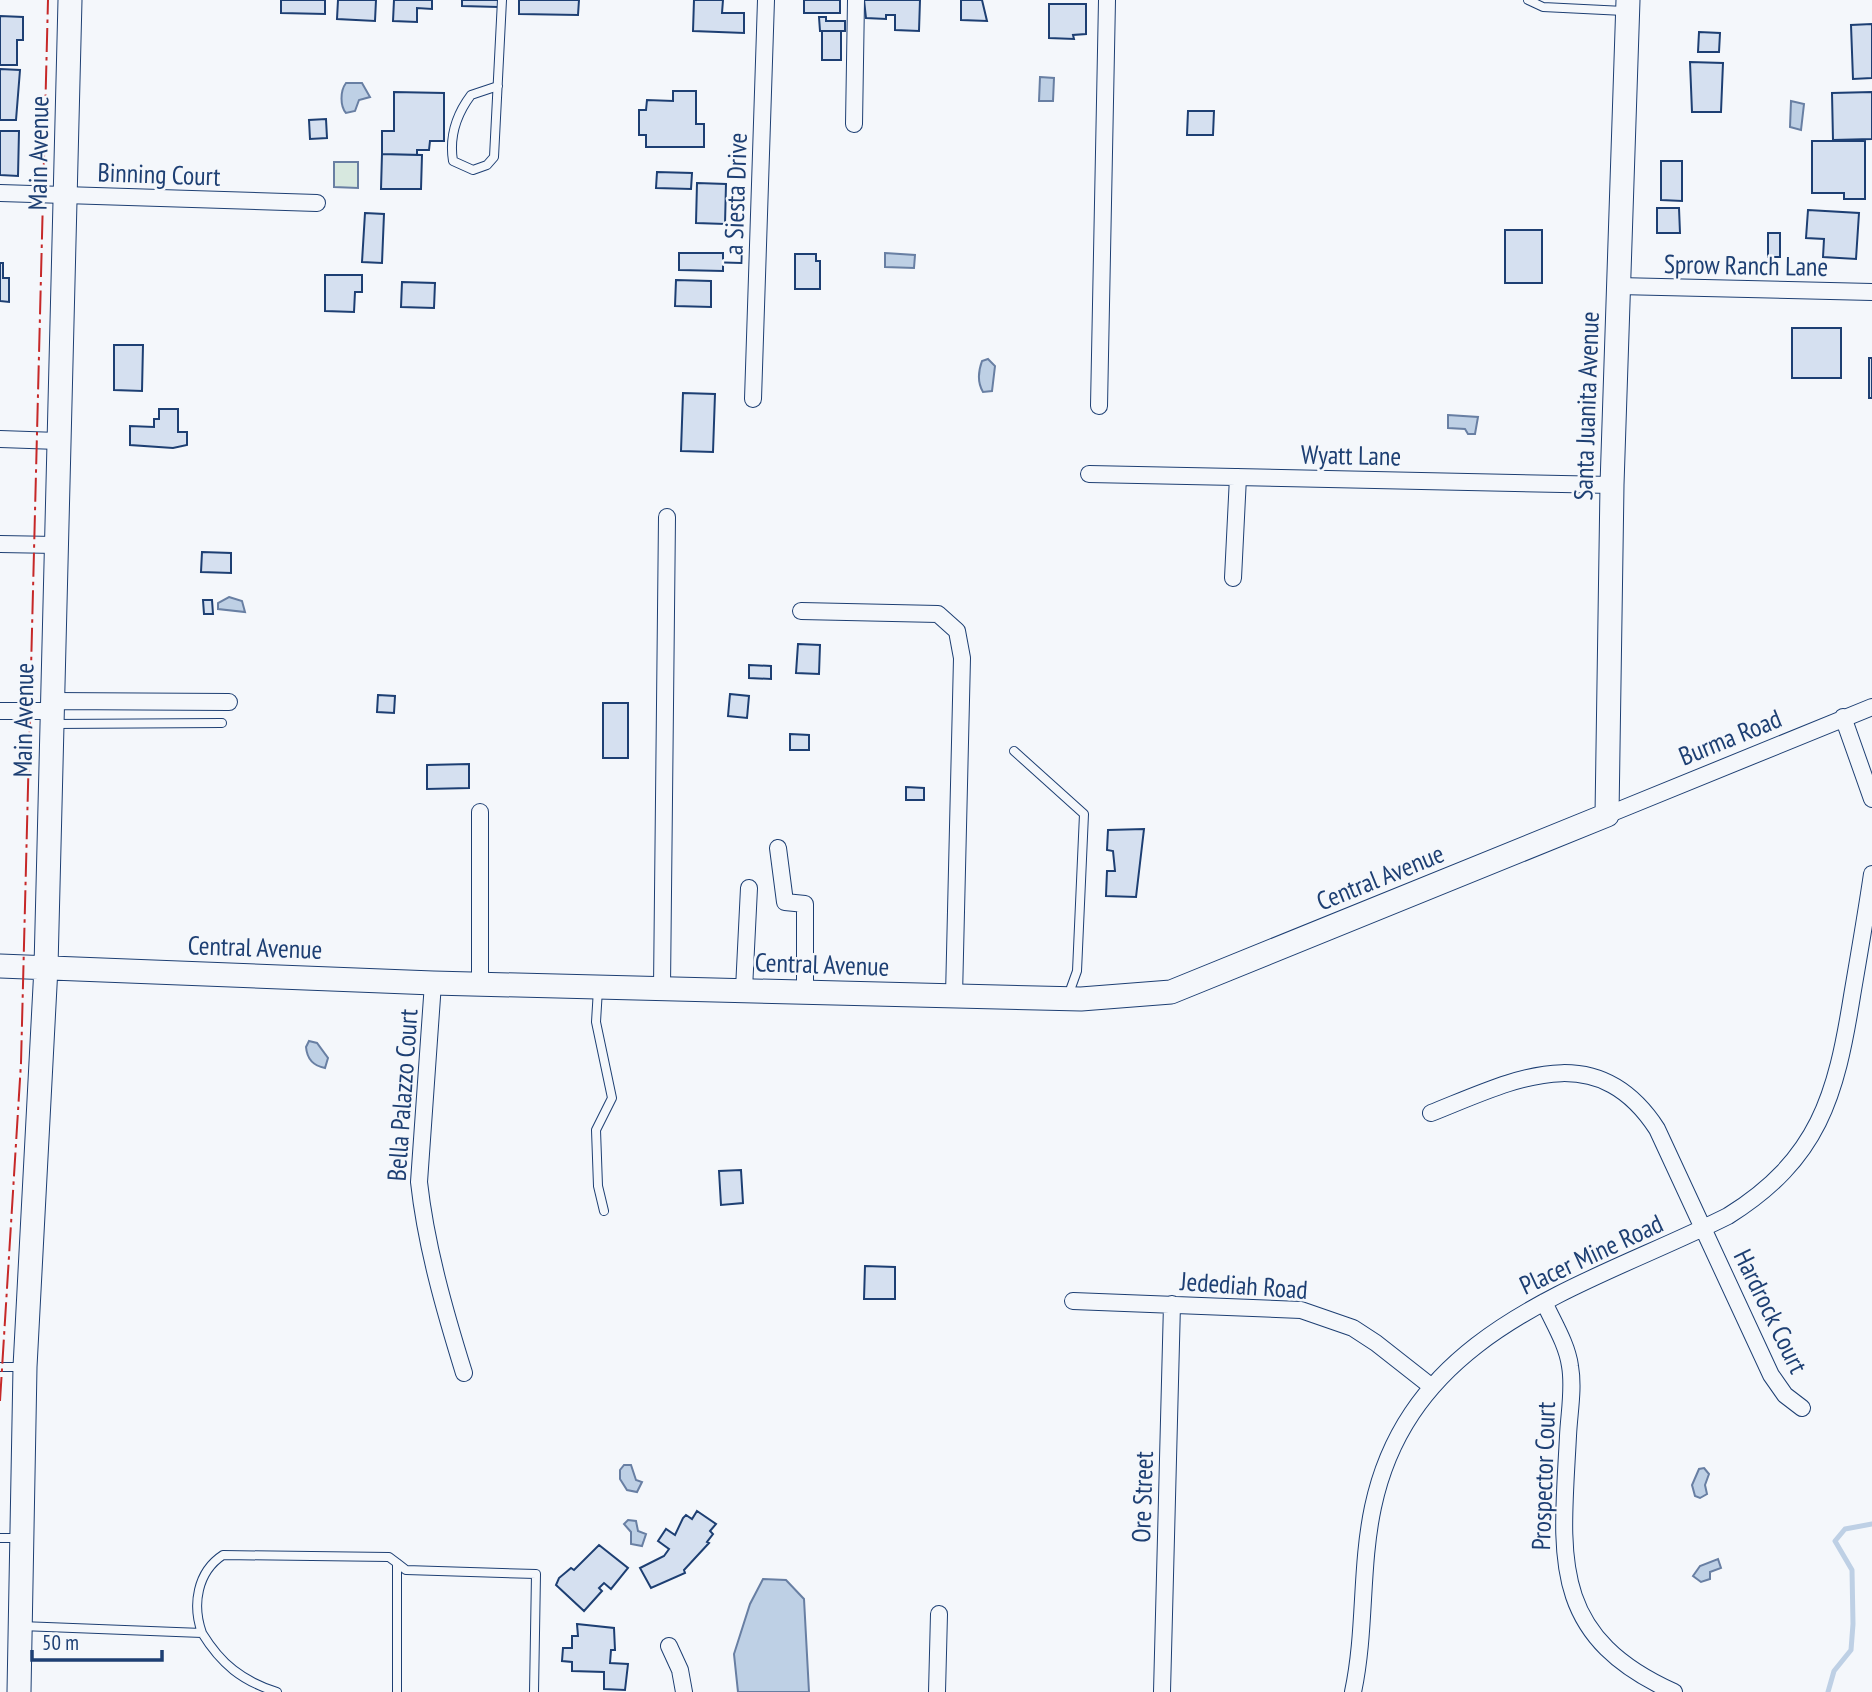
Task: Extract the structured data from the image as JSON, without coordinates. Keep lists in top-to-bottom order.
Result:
{
  "streets": {
    "street": [
      "Main Avenue",
      "Binning Court",
      "La Siesta Drive",
      "Sprow Ranch Lane",
      "Santa Juanita Avenue",
      "Wyatt Lane",
      "Burma Road",
      "Central Avenue",
      "Bella Palazzo Court",
      "Placer Mine Road",
      "Jedediah Road",
      "Hardrock Court",
      "Prospector Court",
      "Ore Street"
    ]
  },
  "crossings": [
    ["Main Avenue", "Binning Court"],
    ["Main Avenue", "Central Avenue"],
    ["Sprow Ranch Lane", "Santa Juanita Avenue"],
    ["Santa Juanita Avenue", "Wyatt Lane"],
    ["Santa Juanita Avenue", "Burma Road"],
    ["Santa Juanita Avenue", "Central Avenue"],
    ["Burma Road", "Central Avenue"],
    ["Central Avenue", "Bella Palazzo Court"],
    ["Placer Mine Road", "Jedediah Road"],
    ["Placer Mine Road", "Hardrock Court"],
    ["Placer Mine Road", "Prospector Court"],
    ["Jedediah Road", "Ore Street"]
  ],
  "scale_bar": "50 m"
}
